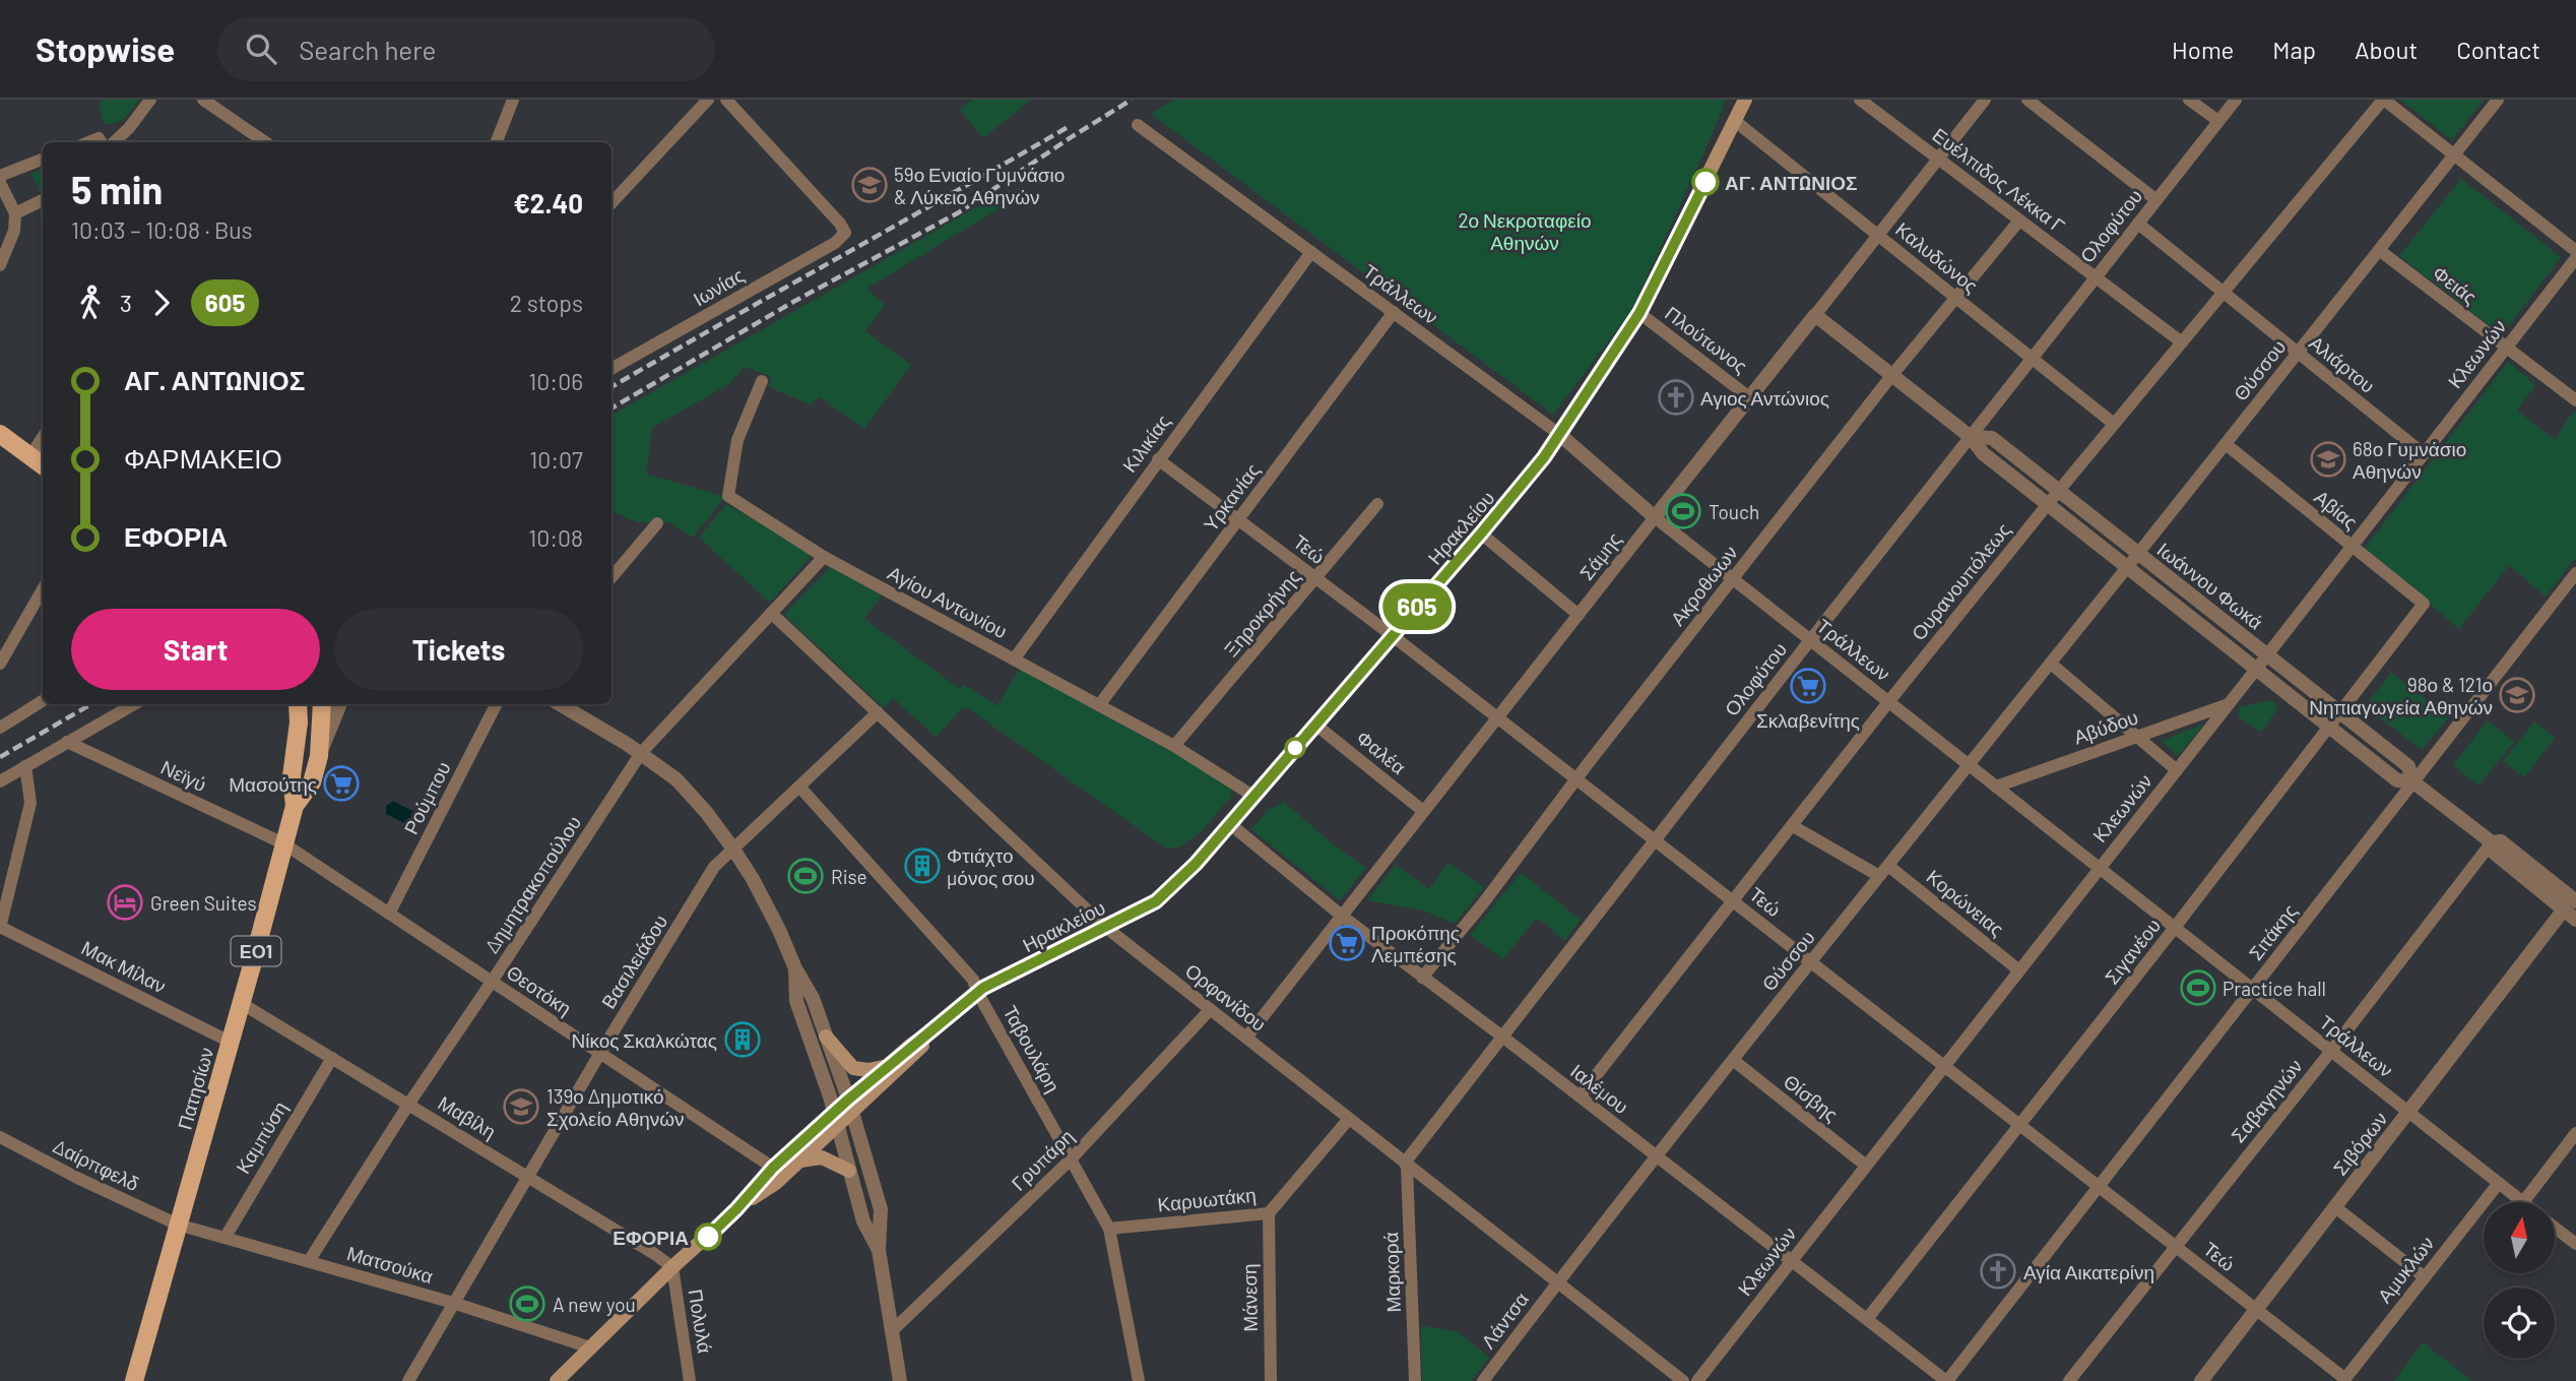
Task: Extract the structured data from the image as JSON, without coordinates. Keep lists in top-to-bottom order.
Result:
{
  "streets": {
    "main road": ["Ηρακλείου", "ΕΟ1", "Πατησίων"],
    "street": [
      "Ευέλπιδος Λέκκα Γ",
      "Ολοφύτου",
      "Καλυδώνος",
      "Φειάς",
      "Ιωνίας",
      "Τράλλεων",
      "Πλούτωνος",
      "Κλεωνών",
      "Αλιάρτου",
      "Θύσσου",
      "Κιλικίας",
      "Υρκανίας",
      "Αβίας",
      "Τεώ",
      "Σάμης",
      "Ουρανουπόλεως",
      "Ακροθωων",
      "Ιωάννου Φωκά",
      "Αγίου Αντωνίου",
      "Ξηροκρήνης",
      "Αβύδου",
      "Φαλέα",
      "Νεϊγύ",
      "Ρούμπου",
      "Δημητρακοπούλου",
      "Κορώνειας",
      "Σιτάκης",
      "Σιγανέου",
      "Βασιλειάδου",
      "Μακ Μίλαν",
      "Θεοτόκη",
      "Ορφανίδου",
      "Ταβουλάρη",
      "Ιαλέμου",
      "Θίσβης",
      "Σαβαγηνών",
      "Μαβίλη",
      "Καμπύση",
      "Σιβόρων",
      "Γρυπάρη",
      "Δαίρπφελδ",
      "Καρυωτάκη",
      "Ματσούκα",
      "Αμυκλών",
      "Μαρκορά",
      "Μάνεση",
      "Λάντσα",
      "Πολυλά"
    ]
  },
  "crossings": [
    ["Ευέλπιδος Λέκκα Γ", "Ολοφύτου"],
    ["Ευέλπιδος Λέκκα Γ", "Σάμης"],
    ["Ευέλπιδος Λέκκα Γ", "Ουρανουπόλεως"],
    ["Ευέλπιδος Λέκκα Γ", "Ακροθωων"],
    ["Ολοφύτου", "Καλυδώνος"],
    ["Ολοφύτου", "Τράλλεων"],
    ["Ολοφύτου", "Αλιάρτου"],
    ["Ολοφύτου", "Τεώ"],
    ["Ολοφύτου", "Ιωάννου Φωκά"],
    ["Ολοφύτου", "Ορφανίδου"],
    ["Ολοφύτου", "Ιαλέμου"],
    ["Ολοφύτου", "Μαρκορά"],
    ["Καλυδώνος", "Ηρακλείου"],
    ["Καλυδώνος", "Σάμης"],
    ["Καλυδώνος", "Ουρανουπόλεως"],
    ["Καλυδώνος", "Ακροθωων"],
    ["Φειάς", "Κλεωνών"],
    ["Φειάς", "Θύσσου"],
    ["Τράλλεων", "Κλεωνών"],
    ["Τράλλεων", "Θύσσου"],
    ["Τράλλεων", "Κιλικίας"],
    ["Τράλλεων", "Υρκανίας"],
    ["Τράλλεων", "Ηρακλείου"],
    ["Τράλλεων", "Σάμης"],
    ["Τράλλεων", "Ουρανουπόλεως"],
    ["Τράλλεων", "Ακροθωων"],
    ["Τράλλεων", "Αβύδου"],
    ["Τράλλεων", "Σιτάκης"],
    ["Τράλλεων", "Σιγανέου"],
    ["Τράλλεων", "Σαβαγηνών"],
    ["Τράλλεων", "Σιβόρων"],
    ["Τράλλεων", "Αμυκλών"],
    ["Πλούτωνος", "Ηρακλείου"],
    ["Πλούτωνος", "Σάμης"],
    ["Κλεωνών", "Αλιάρτου"],
    ["Κλεωνών", "Αβίας"],
    ["Κλεωνών", "Τεώ"],
    ["Κλεωνών", "Ιωάννου Φωκά"],
    ["Κλεωνών", "Αβύδου"],
    ["Κλεωνών", "Κορώνειας"],
    ["Κλεωνών", "Ιαλέμου"],
    ["Κλεωνών", "Θίσβης"],
    ["Αλιάρτου", "Θύσσου"],
    ["Αλιάρτου", "Ουρανουπόλεως"],
    ["Θύσσου", "Αβίας"],
    ["Θύσσου", "Τεώ"],
    ["Θύσσου", "Ιωάννου Φωκά"],
    ["Θύσσου", "Κορώνειας"],
    ["Θύσσου", "Ορφανίδου"],
    ["Θύσσου", "Ιαλέμου"],
    ["Θύσσου", "Θίσβης"],
    ["Θύσσου", "Λάντσα"],
    ["Κιλικίας", "Τεώ"],
    ["Κιλικίας", "Αγίου Αντωνίου"],
    ["Υρκανίας", "Τεώ"],
    ["Υρκανίας", "Αγίου Αντωνίου"],
    ["Αβίας", "Σιγανέου"],
    ["Ηρακλείου", "Τεώ"],
    ["Ηρακλείου", "Αγίου Αντωνίου"],
    ["Ηρακλείου", "Φαλέα"],
    ["Ηρακλείου", "Θεοτόκη"],
    ["Ηρακλείου", "Ορφανίδου"],
    ["Ηρακλείου", "Ταβουλάρη"],
    ["Ηρακλείου", "Ιαλέμου"],
    ["Ηρακλείου", "Μαβίλη"],
    ["Ηρακλείου", "Ματσούκα"],
    ["Ηρακλείου", "Πολυλά"],
    ["Τεώ", "Σάμης"],
    ["Τεώ", "Ουρανουπόλεως"],
    ["Τεώ", "Ακροθωων"],
    ["Τεώ", "Ξηροκρήνης"],
    ["Τεώ", "Σιτάκης"],
    ["Τεώ", "Σιγανέου"],
    ["Τεώ", "Σαβαγηνών"],
    ["Τεώ", "Σιβόρων"],
    ["Τεώ", "Αμυκλών"],
    ["Σάμης", "Ιωάννου Φωκά"],
    ["Σάμης", "Φαλέα"],
    ["Σάμης", "Ορφανίδου"],
    ["Σάμης", "Ιαλέμου"],
    ["Ουρανουπόλεως", "Ιωάννου Φωκά"],
    ["Ουρανουπόλεως", "Ιαλέμου"],
    ["Ακροθωων", "Ιωάννου Φωκά"],
    ["Ακροθωων", "Ιαλέμου"],
    ["Ιωάννου Φωκά", "Σιτάκης"],
    ["Ιωάννου Φωκά", "Σιγανέου"],
    ["Ιωάννου Φωκά", "Σαβαγηνών"],
    ["Ιωάννου Φωκά", "Σιβόρων"],
    ["Αγίου Αντωνίου", "Ξηροκρήνης"],
    ["Αγίου Αντωνίου", "Δημητρακοπούλου"],
    ["Νεϊγύ", "Θεοτόκη"],
    ["Νεϊγύ", "Πατησίων"],
    ["Ρούμπου", "Θεοτόκη"],
    ["Δημητρακοπούλου", "Θεοτόκη"],
    ["Δημητρακοπούλου", "Ορφανίδου"],
    ["Δημητρακοπούλου", "Μαβίλη"],
    ["Δημητρακοπούλου", "Ματσούκα"],
    ["Σιτάκης", "Ιαλέμου"],
    ["Σιγανέου", "Ιαλέμου"],
    ["Βασιλειάδου", "Θεοτόκη"],
    ["Βασιλειάδου", "Ορφανίδου"],
    ["Βασιλειάδου", "Ταβουλάρη"],
    ["Βασιλειάδου", "Μαβίλη"],
    ["Βασιλειάδου", "Ματσούκα"],
    ["Μακ Μίλαν", "Πατησίων"],
    ["Θεοτόκη", "Πατησίων"],
    ["Ορφανίδου", "Γρυπάρη"],
    ["Ορφανίδου", "Καρυωτάκη"],
    ["Ορφανίδου", "Μαρκορά"],
    ["Ορφανίδου", "Λάντσα"],
    ["Ταβουλάρη", "Γρυπάρη"],
    ["Ταβουλάρη", "Καρυωτάκη"],
    ["Πατησίων", "Μαβίλη"],
    ["Πατησίων", "Δαίρπφελδ"],
    ["Πατησίων", "Ματσούκα"],
    ["Μαβίλη", "Καμπύση"],
    ["Μαβίλη", "Πολυλά"],
    ["Καμπύση", "Ματσούκα"],
    ["Δαίρπφελδ", "Ματσούκα"],
    ["Καρυωτάκη", "Μάνεση"]
  ],
  "parks": ["2ο Νεκροταφείο Αθηνών"],
  "places": {
    "other": ["ΑΓ. ΑΝΤΩΝΙΟΣ", "ΕΦΟΡΙΑ"],
    "school or university": [
      "59ο Ενιαίο Γυμνάσιο & Λύκειο Αθηνών",
      "68ο Γυμνάσιο Αθηνών",
      "98ο & 121ο Νηπιαγωγεία Αθηνών",
      "139ο Δημοτικό Σχολείο Αθηνών"
    ],
    "church": ["Αγιος Αντώνιος", "Αγία Αικατερίνη"],
    "sports": [
      "Touch",
      "Rise",
      "Practice hall",
      "A new you"
    ],
    "supermarket": ["Σκλαβενίτης", "Μασούτης", "Προκόπης Λεμπέσης"],
    "building": ["Φτιάχτο μόνος σου", "Νίκος Σκαλκώτας"],
    "hotel": ["Green Suites"]
  },
  "lines": ["bus line 605"],
  "north": "top",
  "page": {
    "header": "Stopwise",
    "search": "Search here",
    "nav": [
      "Home",
      "Map",
      "About",
      "Contact"
    ],
    "on_map": "605",
    "heading": ["5 min", "10:03 – 10:08 · Bus", "€2.40"],
    "legs": ["3", "605", "2 stops"],
    "list": [
      {
        "name": "ΑΓ. ΑΝΤΩΝΙΟΣ",
        "value": "10:06"
      },
      {
        "name": "ΦΑΡΜΑΚΕΙΟ",
        "value": "10:07"
      },
      {
        "name": "ΕΦΟΡΙΑ",
        "value": "10:08"
      }
    ],
    "buttons": ["Start", "Tickets"]
  }
}
